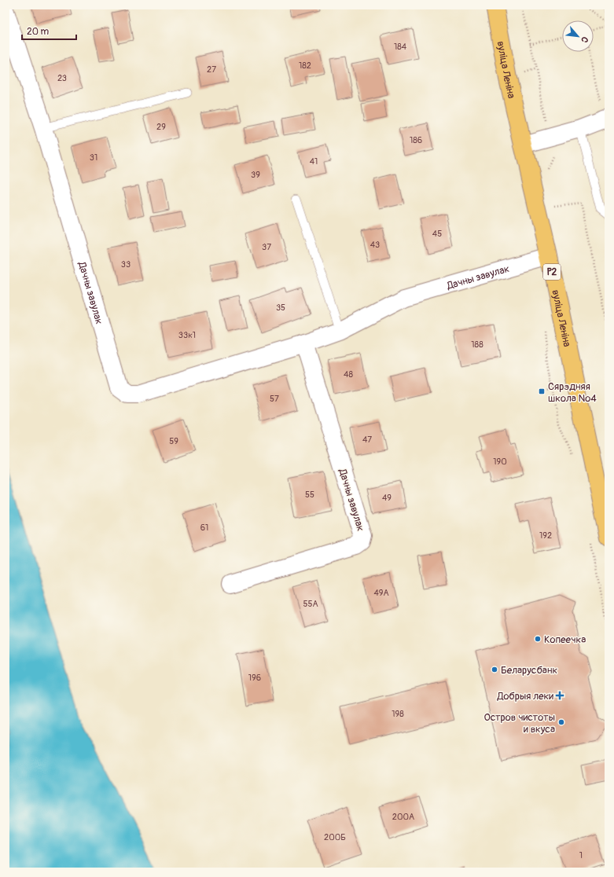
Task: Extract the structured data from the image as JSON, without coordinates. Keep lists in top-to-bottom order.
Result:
{
  "streets": {
    "main road": ["вуліца Леніна", "Р2"],
    "street": ["Дачны завулак"]
  },
  "crossings": [
    ["вуліца Леніна", "Дачны завулак"]
  ],
  "places": {
    "transit": ["Сярэдняя школа №4"],
    "other": ["Копеечка", "Беларусбанк", "Остров чистоты и вкуса"],
    "health": ["Добрыя леки"]
  },
  "house_numbers": [
    "184",
    "182",
    "27",
    "23",
    "29",
    "186",
    "31",
    "41",
    "39",
    "45",
    "43",
    "37",
    "33",
    "35",
    "33к1",
    "188",
    "48",
    "57",
    "47",
    "59",
    "190",
    "55",
    "49",
    "61",
    "192",
    "49А",
    "55А",
    "196",
    "198",
    "200А",
    "200Б",
    "1"
  ],
  "scale_bar": "20 m",
  "north": "bottom right"
}
